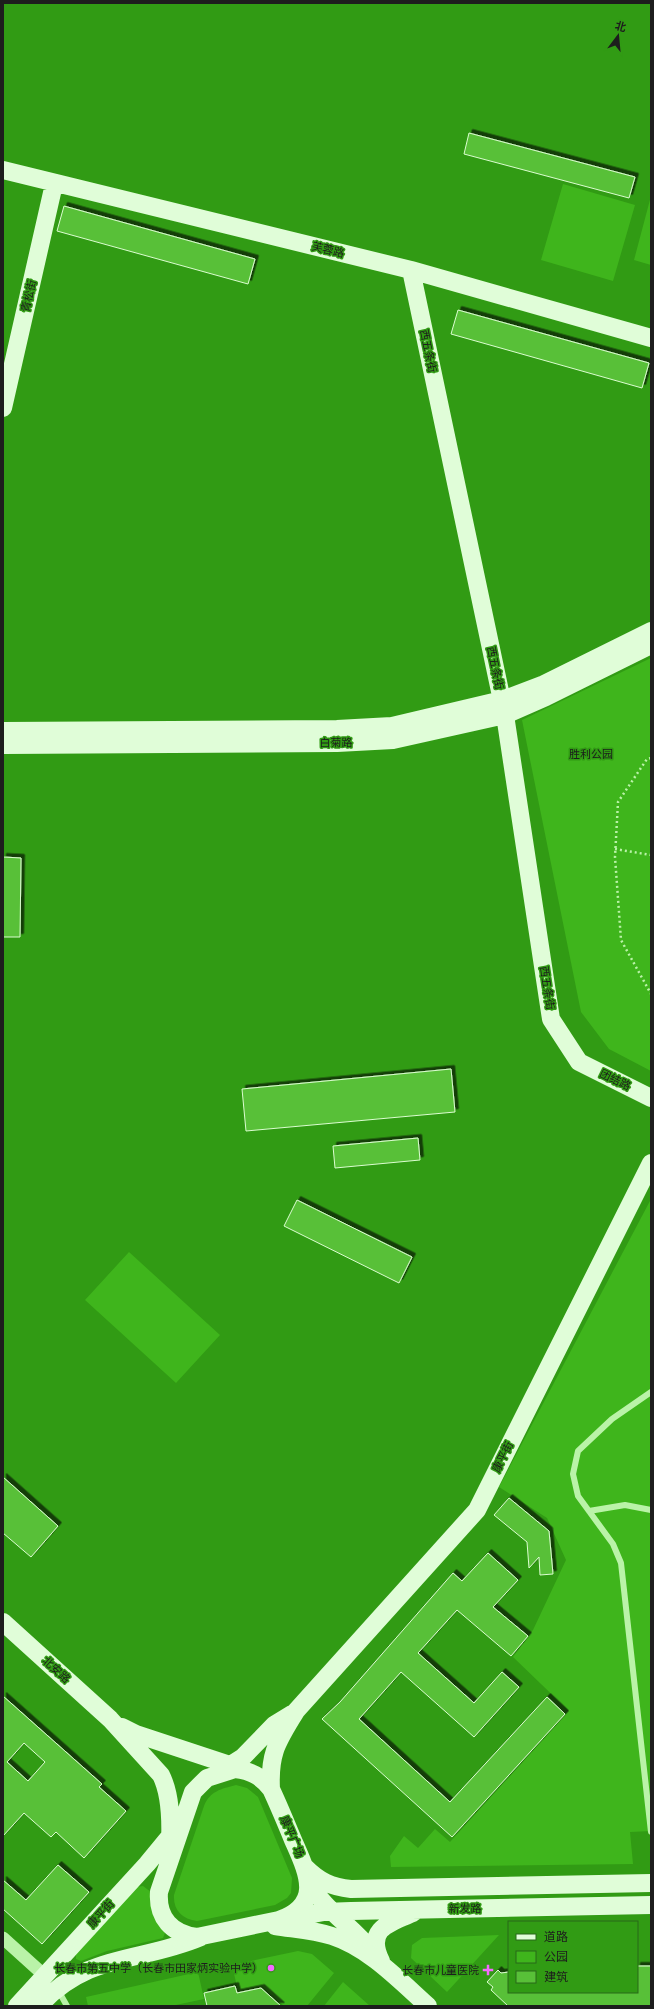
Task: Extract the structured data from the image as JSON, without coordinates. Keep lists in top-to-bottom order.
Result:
{
  "streets": {
    "main road": [
      "芙蓉路",
      "青松街",
      "西五条街",
      "白菊路",
      "团结路",
      "康平街",
      "北安路",
      "康平广场",
      "新发路"
    ]
  },
  "crossings": [
    ["芙蓉路", "青松街"],
    ["芙蓉路", "西五条街"],
    ["西五条街", "白菊路"],
    ["西五条街", "团结路"],
    ["康平广场", "新发路"]
  ],
  "parks": ["胜利公园"],
  "places": {
    "other": ["长春市第五中学（长春市田家炳实验中学）"],
    "health": ["长春市儿童医院"]
  },
  "legend": ["道路", "公园", "建筑"],
  "north": "top"
}
